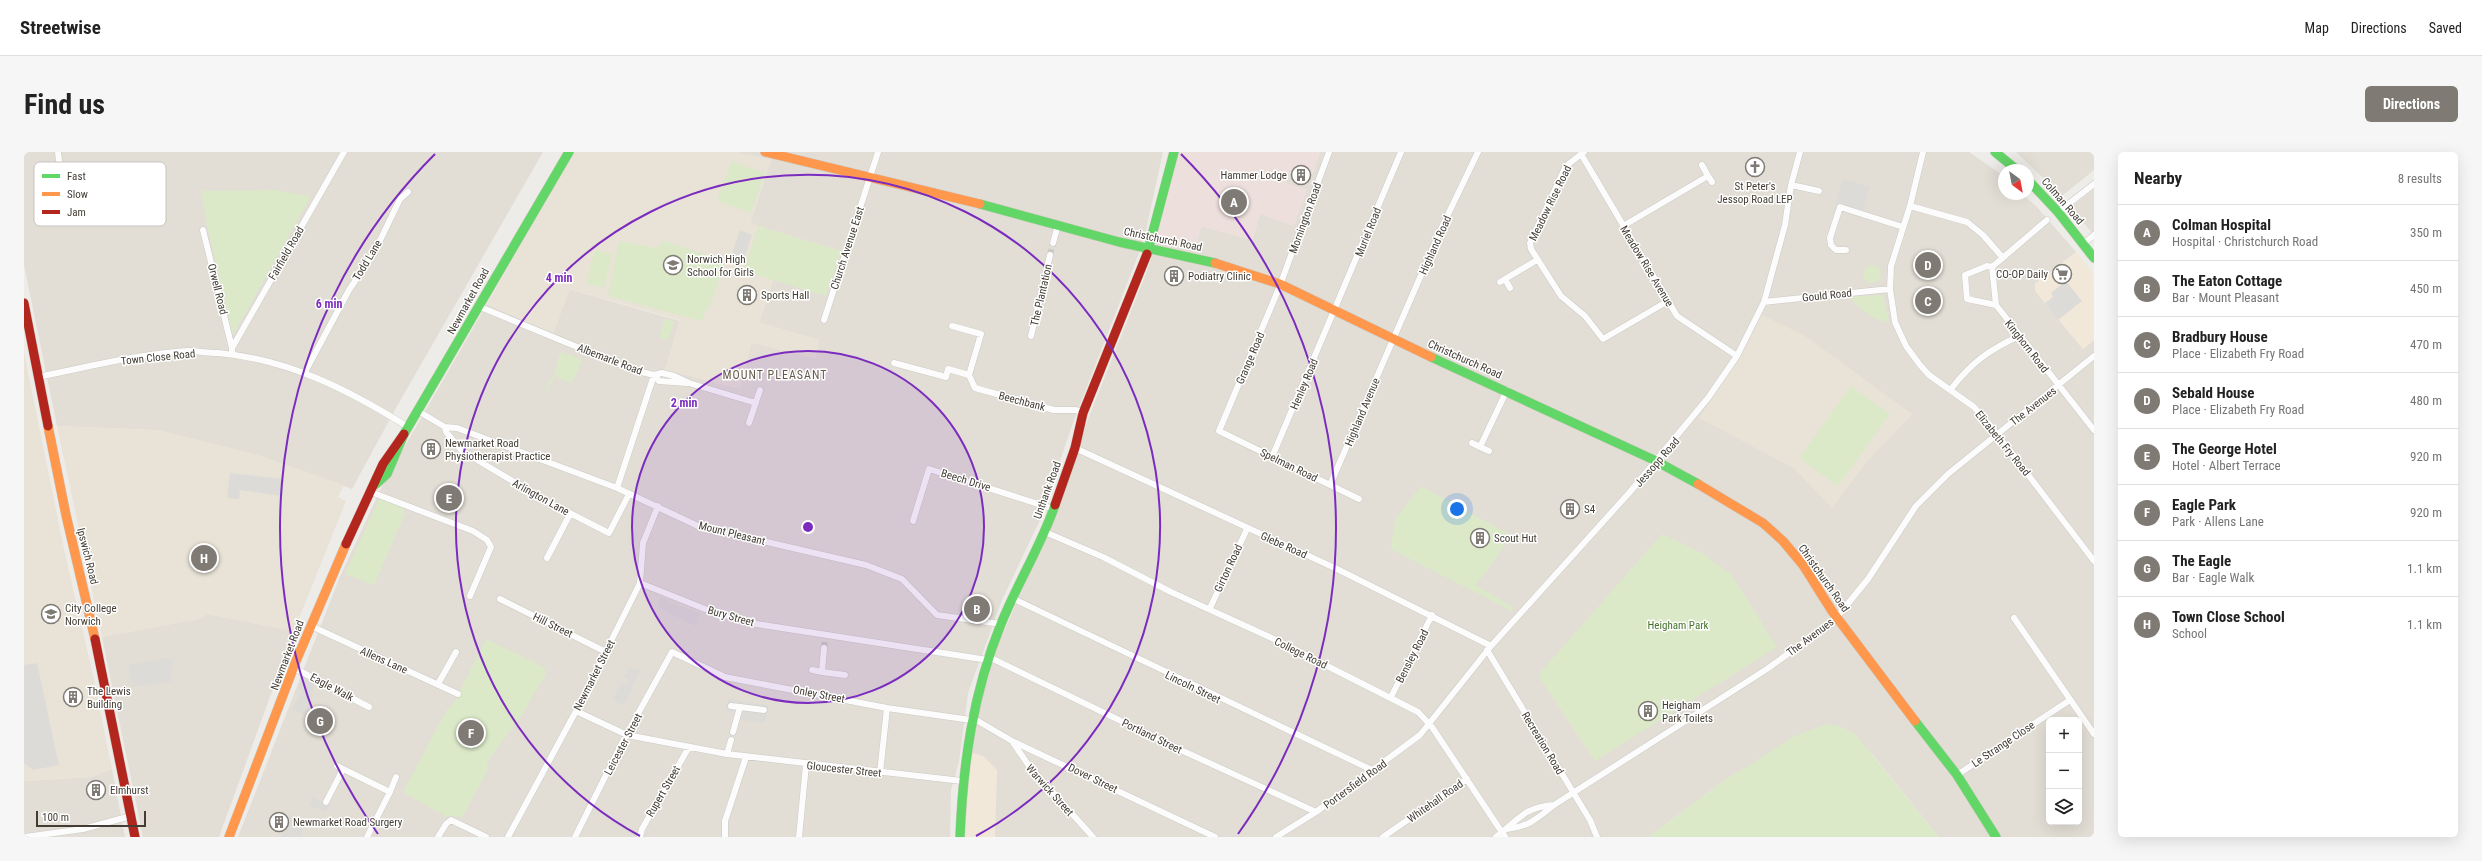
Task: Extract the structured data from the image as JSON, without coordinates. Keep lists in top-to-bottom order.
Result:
{
  "streets": {
    "main road": [
      "Colman Road",
      "Christchurch Road",
      "Newmarket Road",
      "Unthank Road",
      "Ipswich Road"
    ],
    "street": [
      "Meadow Rise Road",
      "Mornington Road",
      "Muriel Road",
      "Highland Road",
      "Church Avenue East",
      "Fairfield Road",
      "Todd Lane",
      "Meadow Rise Avenue",
      "Orwell Road",
      "The Plantation",
      "Gould Road",
      "Kinghorn Road",
      "Town Close Road",
      "Grange Road",
      "Albemarle Road",
      "Henley Road",
      "Beechbank",
      "The Avenues",
      "Highland Avenue",
      "Elizabeth Fry Road",
      "Jessopp Road",
      "Spelman Road",
      "Beech Drive",
      "Arlington Lane",
      "Mount Pleasant",
      "Glebe Road",
      "Girton Road",
      "Bury Street",
      "Hill Street",
      "College Road",
      "Bensley Road",
      "Allens Lane",
      "Newmarket Street",
      "Eagle Walk",
      "Lincoln Street",
      "Onley Street",
      "Portland Street",
      "Recreation Road",
      "Leicester Street",
      "Le Strange Close",
      "Gloucester Street",
      "Dover Street",
      "Portersfield Road",
      "Warwick Street",
      "Rupert Street",
      "Whitehall Road"
    ]
  },
  "crossings": [
    ["Meadow Rise Road", "Meadow Rise Avenue"],
    ["Mornington Road", "Christchurch Road"],
    ["Mornington Road", "Grange Road"],
    ["Muriel Road", "Christchurch Road"],
    ["Muriel Road", "Henley Road"],
    ["Christchurch Road", "Highland Road"],
    ["Christchurch Road", "Church Avenue East"],
    ["Christchurch Road", "Grange Road"],
    ["Christchurch Road", "Henley Road"],
    ["Christchurch Road", "The Avenues"],
    ["Christchurch Road", "Highland Avenue"],
    ["Christchurch Road", "Jessopp Road"],
    ["Christchurch Road", "Unthank Road"],
    ["Christchurch Road", "Le Strange Close"],
    ["Highland Road", "Highland Avenue"],
    ["Fairfield Road", "Orwell Road"],
    ["Fairfield Road", "Town Close Road"],
    ["Todd Lane", "Town Close Road"],
    ["Meadow Rise Avenue", "Jessopp Road"],
    ["Orwell Road", "Town Close Road"],
    ["Gould Road", "Elizabeth Fry Road"],
    ["Gould Road", "Jessopp Road"],
    ["Newmarket Road", "Town Close Road"],
    ["Newmarket Road", "Albemarle Road"],
    ["Newmarket Road", "Mount Pleasant"],
    ["Newmarket Road", "Allens Lane"],
    ["Newmarket Road", "Eagle Walk"],
    ["Kinghorn Road", "The Avenues"],
    ["Town Close Road", "Ipswich Road"],
    ["Grange Road", "Spelman Road"],
    ["Albemarle Road", "Mount Pleasant"],
    ["Henley Road", "Spelman Road"],
    ["Beechbank", "Unthank Road"],
    ["The Avenues", "Elizabeth Fry Road"],
    ["The Avenues", "College Road"],
    ["The Avenues", "Recreation Road"],
    ["Highland Avenue", "Spelman Road"],
    ["Jessopp Road", "Glebe Road"],
    ["Jessopp Road", "College Road"],
    ["Jessopp Road", "Recreation Road"],
    ["Jessopp Road", "Portersfield Road"],
    ["Beech Drive", "Unthank Road"],
    ["Unthank Road", "Mount Pleasant"],
    ["Unthank Road", "Glebe Road"],
    ["Unthank Road", "Bury Street"],
    ["Unthank Road", "College Road"],
    ["Unthank Road", "Lincoln Street"],
    ["Unthank Road", "Onley Street"],
    ["Unthank Road", "Portland Street"],
    ["Unthank Road", "Gloucester Street"],
    ["Unthank Road", "Dover Street"],
    ["Arlington Lane", "Mount Pleasant"],
    ["Mount Pleasant", "Newmarket Street"],
    ["Glebe Road", "Girton Road"],
    ["Glebe Road", "Bensley Road"],
    ["Glebe Road", "Recreation Road"],
    ["Girton Road", "College Road"],
    ["Bury Street", "Newmarket Street"],
    ["Bury Street", "Portland Street"],
    ["Hill Street", "Newmarket Street"],
    ["College Road", "Bensley Road"],
    ["College Road", "Portersfield Road"],
    ["College Road", "Whitehall Road"],
    ["Newmarket Street", "Gloucester Street"],
    ["Lincoln Street", "Portersfield Road"],
    ["Onley Street", "Leicester Street"],
    ["Onley Street", "Dover Street"],
    ["Portland Street", "Portersfield Road"],
    ["Leicester Street", "Gloucester Street"],
    ["Gloucester Street", "Rupert Street"],
    ["Dover Street", "Warwick Street"]
  ],
  "districts": ["MOUNT PLEASANT"],
  "parks": ["Heigham Park"],
  "places": {
    "church": ["St Peter's Jessop Road LEP"],
    "building": [
      "Hammer Lodge",
      "Podiatry Clinic",
      "Sports Hall",
      "Newmarket Road Physiotherapist Practice",
      "S4",
      "Scout Hut",
      "The Lewis Building",
      "Heigham Park Toilets",
      "Elmhurst",
      "Newmarket Road Surgery"
    ],
    "school or university": ["Norwich High School for Girls", "City College Norwich"],
    "supermarket": ["CO-OP Daily"]
  },
  "legend": ["Fast", "Slow", "Jam"],
  "scale_bar": "100 m",
  "north": "bottom right",
  "page": {
    "header": "Streetwise",
    "nav": ["Map", "Directions", "Saved"],
    "buttons": "Directions",
    "title": "Find us",
    "heading": ["Nearby", "8 results"],
    "pins": [
      "A",
      "D",
      "C",
      "E",
      "H",
      "B",
      "G",
      "F"
    ],
    "list": [
      {
        "mark": "A",
        "name": "Colman Hospital",
        "note": "Hospital · Christchurch Road",
        "value": "350 m"
      },
      {
        "mark": "B",
        "name": "The Eaton Cottage",
        "note": "Bar · Mount Pleasant",
        "value": "450 m"
      },
      {
        "mark": "C",
        "name": "Bradbury House",
        "note": "Place · Elizabeth Fry Road",
        "value": "470 m"
      },
      {
        "mark": "D",
        "name": "Sebald House",
        "note": "Place · Elizabeth Fry Road",
        "value": "480 m"
      },
      {
        "mark": "E",
        "name": "The George Hotel",
        "note": "Hotel · Albert Terrace",
        "value": "920 m"
      },
      {
        "mark": "F",
        "name": "Eagle Park",
        "note": "Park · Allens Lane",
        "value": "920 m"
      },
      {
        "mark": "G",
        "name": "The Eagle",
        "note": "Bar · Eagle Walk",
        "value": "1.1 km"
      },
      {
        "mark": "H",
        "name": "Town Close School",
        "note": "School",
        "value": "1.1 km"
      }
    ],
    "map_buttons": ["+", "−"],
    "scale": "100 m"
  },
  "rings": ["4 min", "6 min", "2 min"]
}
